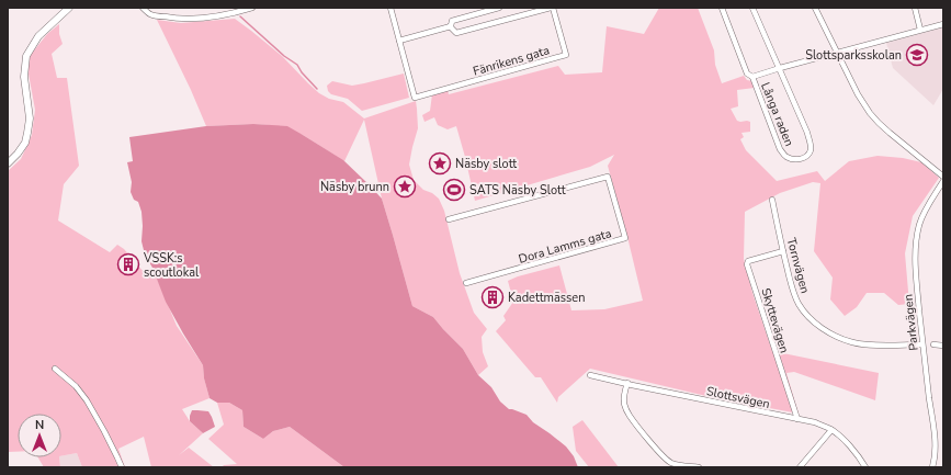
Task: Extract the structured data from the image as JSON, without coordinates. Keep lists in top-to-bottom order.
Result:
{
  "streets": {
    "street": [
      "Fänrikens gata",
      "Långa raden",
      "Dora Lamms gata",
      "Tornvägen",
      "Skyttevägen",
      "Parkvägen",
      "Slottsvägen"
    ]
  },
  "crossings": [
    ["Tornvägen", "Skyttevägen"],
    ["Tornvägen", "Parkvägen"],
    ["Skyttevägen", "Slottsvägen"]
  ],
  "places": {
    "school or university": ["Slottsparksskolan"],
    "place": ["Näsby slott", "Näsby brunn"],
    "sports": ["SATS Näsby Slott"],
    "building": ["VSSK:s scoutlokal", "Kadettmässen"]
  },
  "north": "top"
}
